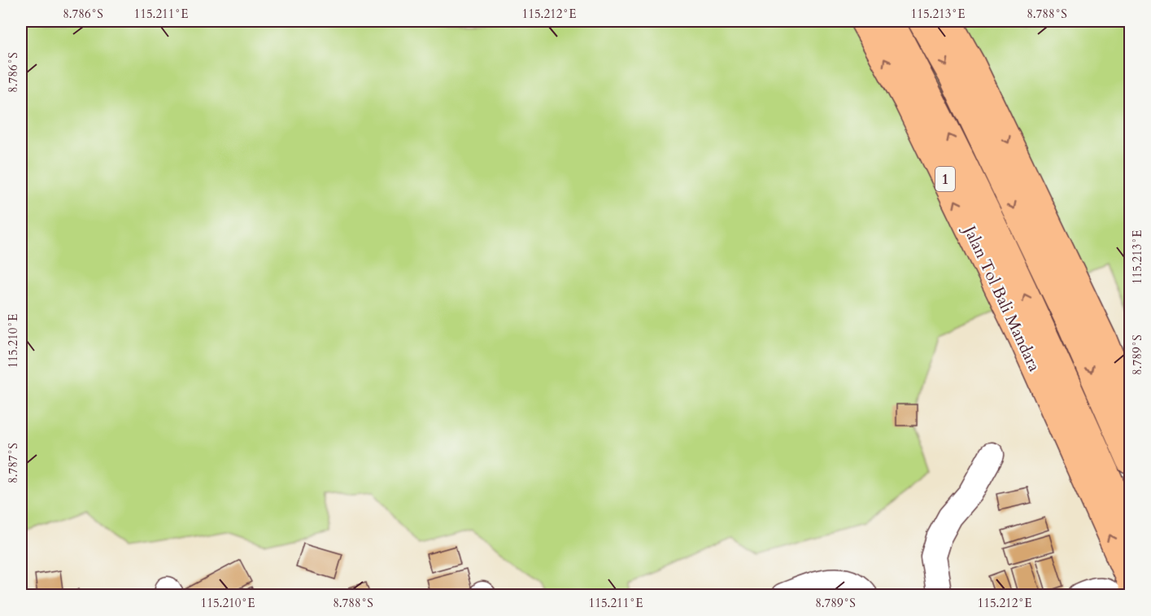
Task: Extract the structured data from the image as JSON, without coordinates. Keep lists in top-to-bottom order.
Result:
{
  "streets": {
    "highway": ["1", "Jalan Tol Bali Mandara"]
  },
  "coordinates": [
    "8.786°S",
    "115.211°E",
    "115.212°E",
    "115.213°E",
    "8.788°S",
    "115.210°E",
    "8.789°S",
    "8.787°S"
  ]
}
